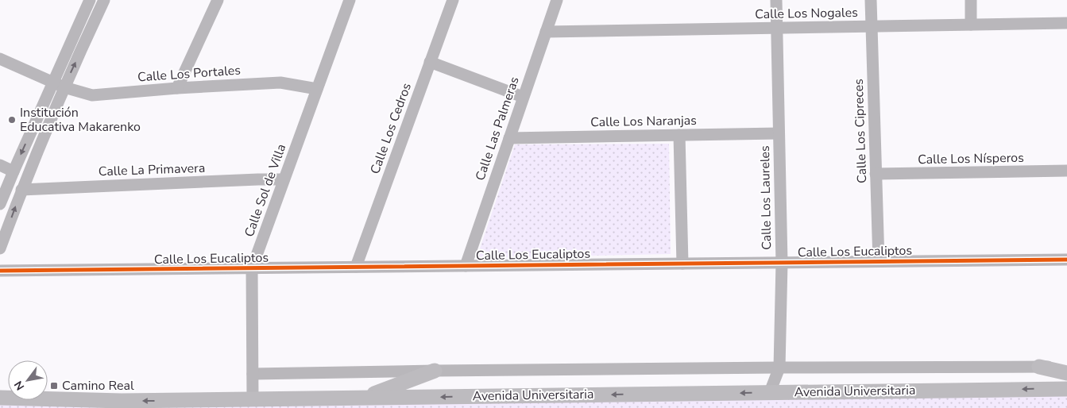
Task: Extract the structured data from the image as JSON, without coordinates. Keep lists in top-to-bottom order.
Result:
{
  "streets": {
    "main road": ["Avenida Universitaria"],
    "street": [
      "Calle Los Nogales",
      "Calle Los Portales",
      "Calle Los Naranjas",
      "Calle Los Cedros",
      "Calle Las Palmeras",
      "Calle Los Cipreces",
      "Calle Los Nísperos",
      "Calle La Primavera",
      "Calle Sol de Villa",
      "Calle Los Laureles",
      "Calle Los Eucaliptos"
    ]
  },
  "crossings": [
    ["Calle Los Nogales", "Calle Las Palmeras"],
    ["Calle Los Nogales", "Calle Los Cipreces"],
    ["Calle Los Nogales", "Calle Los Laureles"],
    ["Calle Los Portales", "Calle Sol de Villa"],
    ["Calle Los Naranjas", "Calle Las Palmeras"],
    ["Calle Los Naranjas", "Calle Los Laureles"],
    ["Calle Los Cedros", "Calle Los Eucaliptos"],
    ["Calle Las Palmeras", "Calle Los Eucaliptos"],
    ["Calle Los Cipreces", "Calle Los Nísperos"],
    ["Calle Los Cipreces", "Calle Los Eucaliptos"],
    ["Calle La Primavera", "Calle Sol de Villa"],
    ["Calle Sol de Villa", "Calle Los Eucaliptos"],
    ["Calle Sol de Villa", "Avenida Universitaria"],
    ["Calle Los Laureles", "Calle Los Eucaliptos"],
    ["Calle Los Laureles", "Avenida Universitaria"]
  ],
  "places": {
    "other": ["Institución Educativa Makarenko"],
    "transit": ["Camino Real"]
  },
  "north": "bottom left"
}
